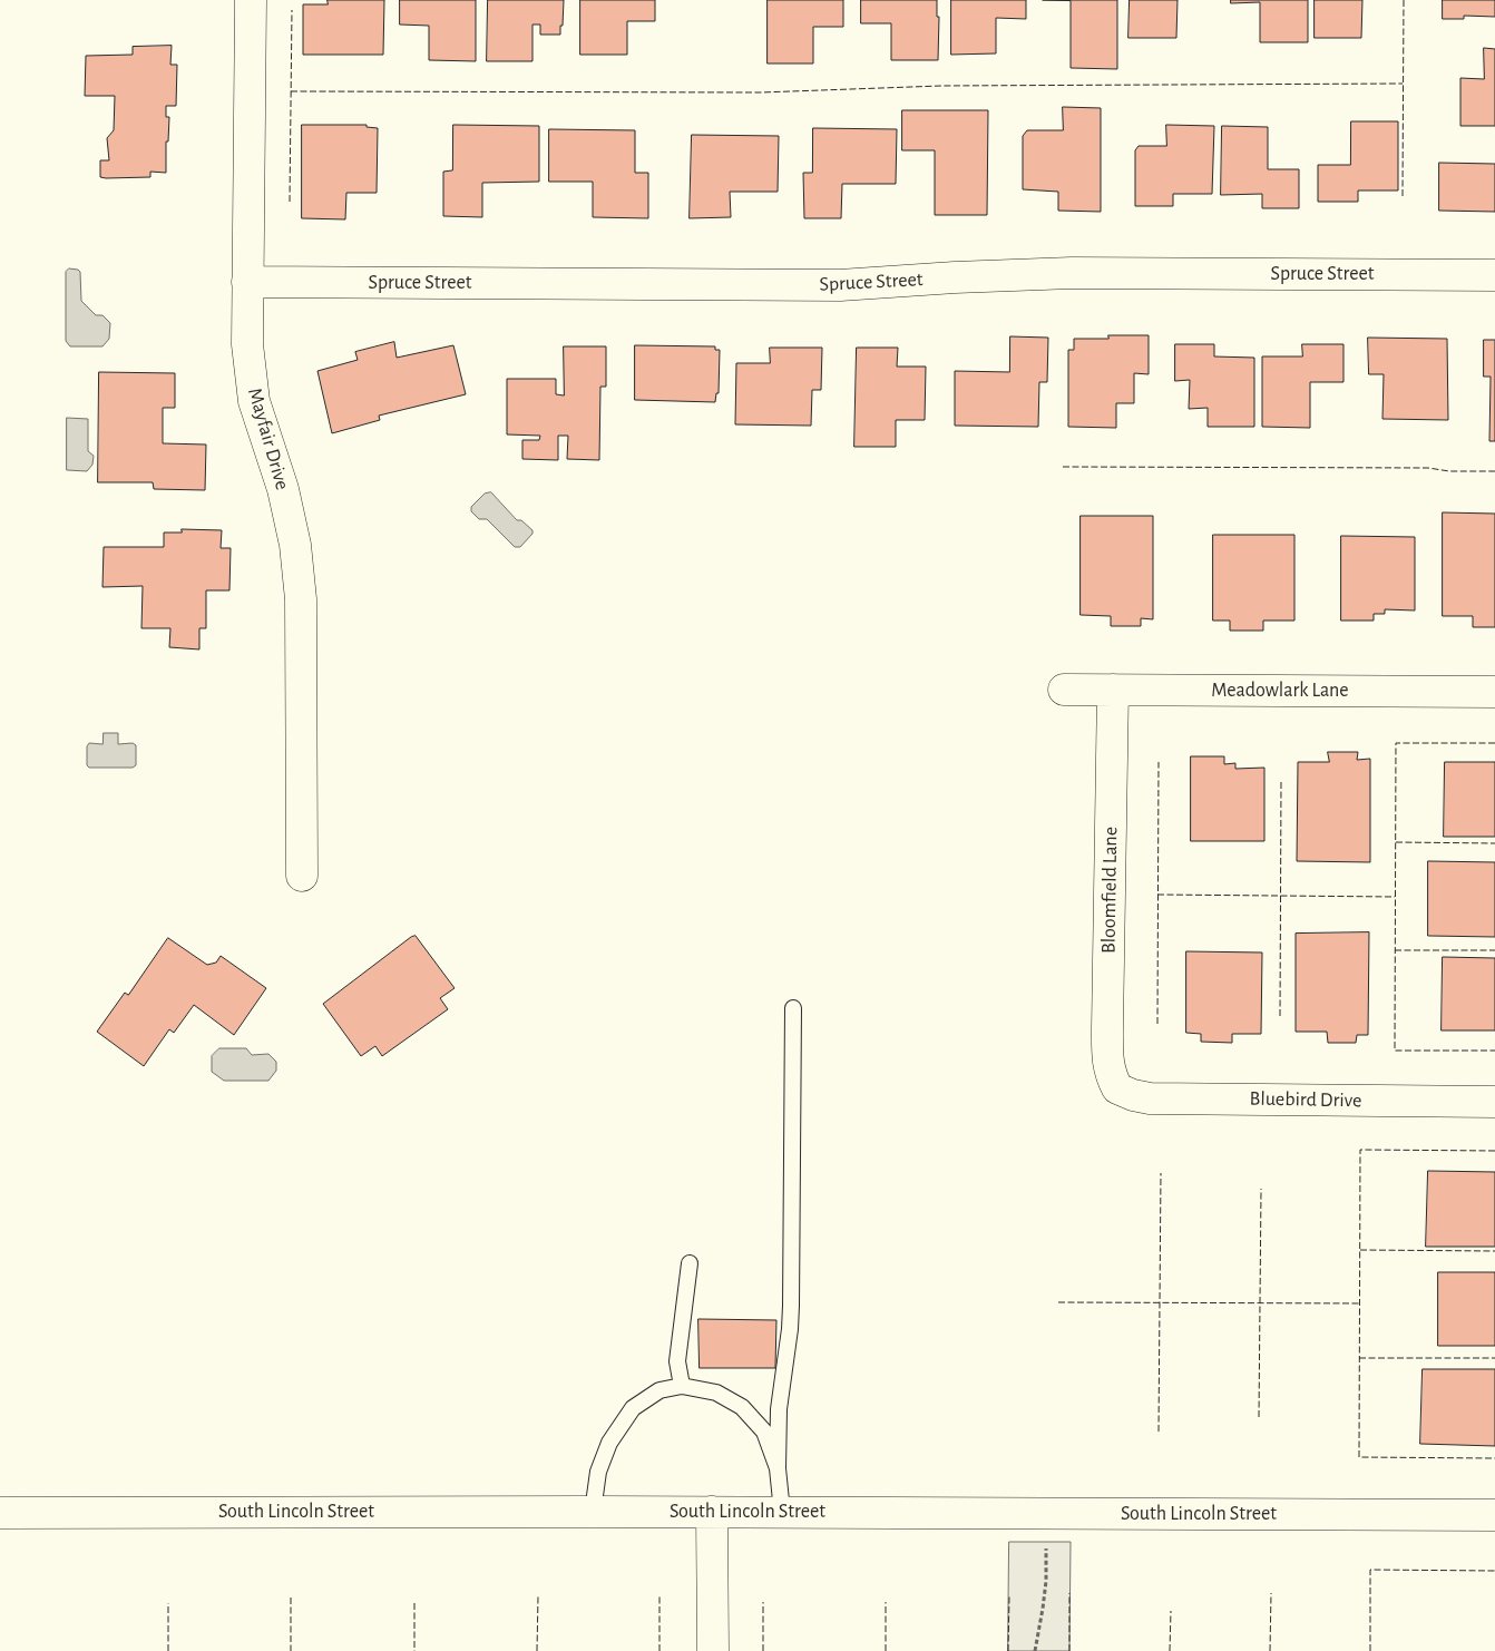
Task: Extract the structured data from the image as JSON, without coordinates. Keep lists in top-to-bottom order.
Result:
{
  "streets": {
    "street": [
      "Spruce Street",
      "Mayfair Drive",
      "Meadowlark Lane",
      "Bloomfield Lane",
      "Bluebird Drive",
      "South Lincoln Street"
    ]
  },
  "crossings": [
    ["Spruce Street", "Mayfair Drive"],
    ["Meadowlark Lane", "Bloomfield Lane"],
    ["Bloomfield Lane", "Bluebird Drive"]
  ]
}
